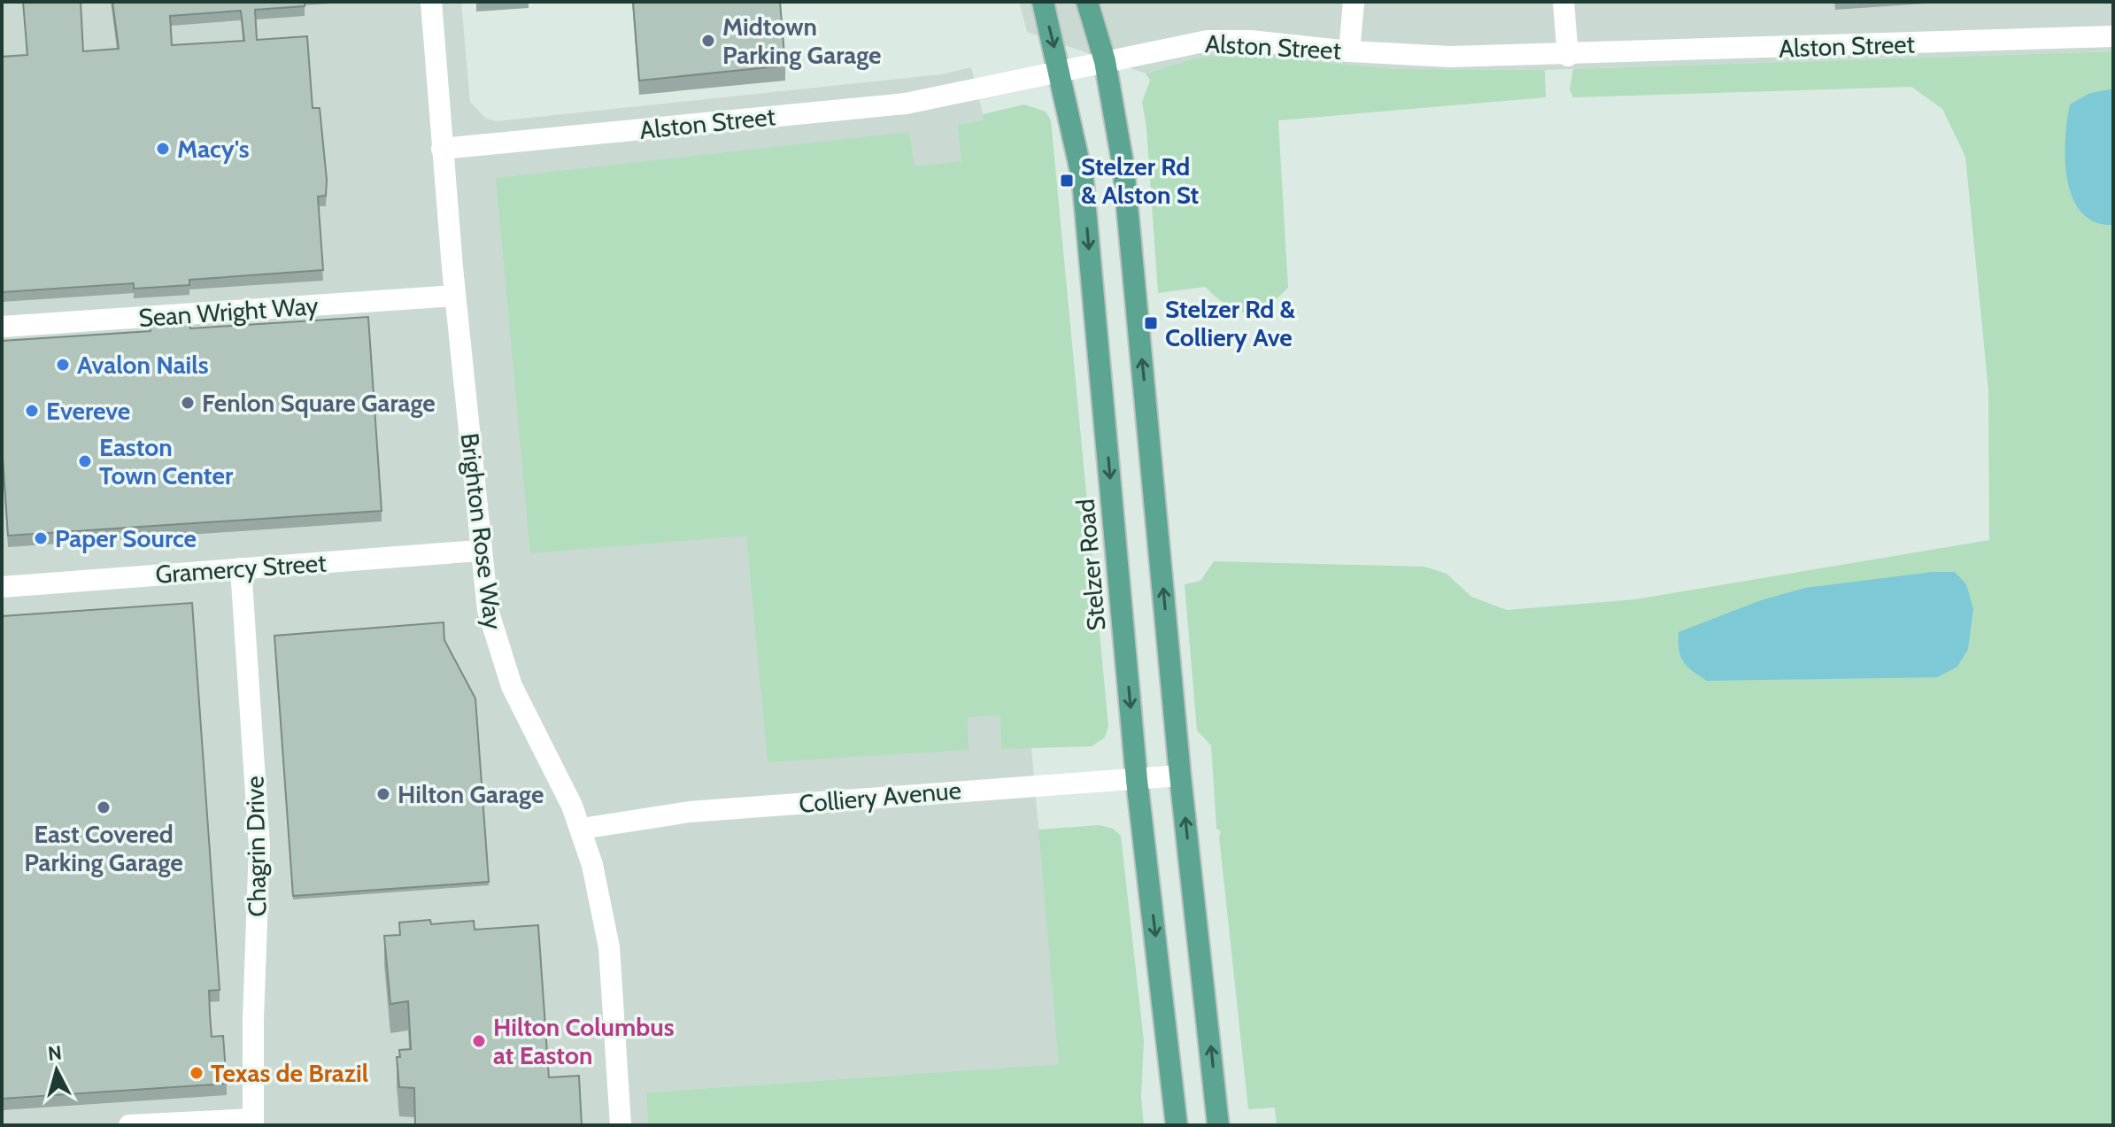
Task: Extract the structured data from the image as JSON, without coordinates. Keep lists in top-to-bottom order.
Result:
{
  "streets": {
    "main road": ["Stelzer Road"],
    "street": [
      "Alston Street",
      "Sean Wright Way",
      "Brighton Rose Way",
      "Gramercy Street",
      "Colliery Avenue",
      "Chagrin Drive"
    ]
  },
  "crossings": [
    ["Alston Street", "Brighton Rose Way"],
    ["Alston Street", "Stelzer Road"],
    ["Sean Wright Way", "Brighton Rose Way"],
    ["Brighton Rose Way", "Gramercy Street"],
    ["Brighton Rose Way", "Colliery Avenue"],
    ["Stelzer Road", "Colliery Avenue"],
    ["Gramercy Street", "Chagrin Drive"]
  ],
  "places": {
    "other": [
      "Midtown Parking Garage",
      "Macy's",
      "Avalon Nails",
      "Fenlon Square Garage",
      "Evereve",
      "Easton Town Center",
      "Paper Source",
      "Hilton Garage",
      "East Covered Parking Garage",
      "Hilton Columbus at Easton",
      "Texas de Brazil"
    ],
    "transit": ["Stelzer Rd & Alston St", "Stelzer Rd & Colliery Ave"]
  },
  "north": "top"
}
